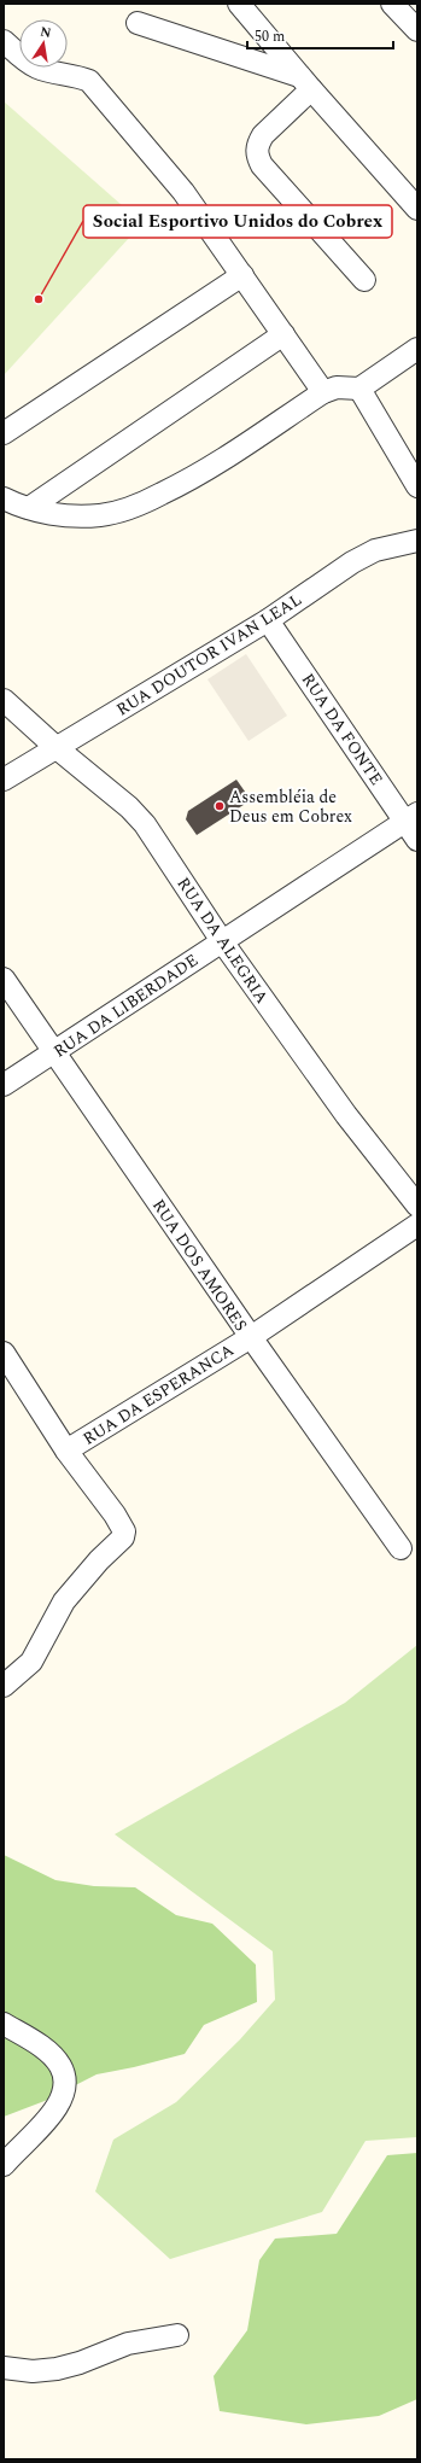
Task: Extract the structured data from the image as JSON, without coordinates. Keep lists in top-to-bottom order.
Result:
{
  "streets": {
    "street": [
      "RUA DOUTOR IVAN LEAL",
      "RUA DA FONTE",
      "RUA DA ALEGRIA",
      "RUA DA LIBERDADE",
      "RUA DOS AMORES",
      "RUA DA ESPERANCA"
    ]
  },
  "crossings": [
    ["RUA DOUTOR IVAN LEAL", "RUA DA FONTE"],
    ["RUA DOUTOR IVAN LEAL", "RUA DA ALEGRIA"],
    ["RUA DA FONTE", "RUA DA LIBERDADE"],
    ["RUA DA ALEGRIA", "RUA DA LIBERDADE"],
    ["RUA DA LIBERDADE", "RUA DOS AMORES"],
    ["RUA DOS AMORES", "RUA DA ESPERANCA"]
  ],
  "places": ["Social Esportivo Unidos do Cobrex", "Assembléia de Deus em Cobrex"],
  "scale_bar": "50 m",
  "north": "top"
}
